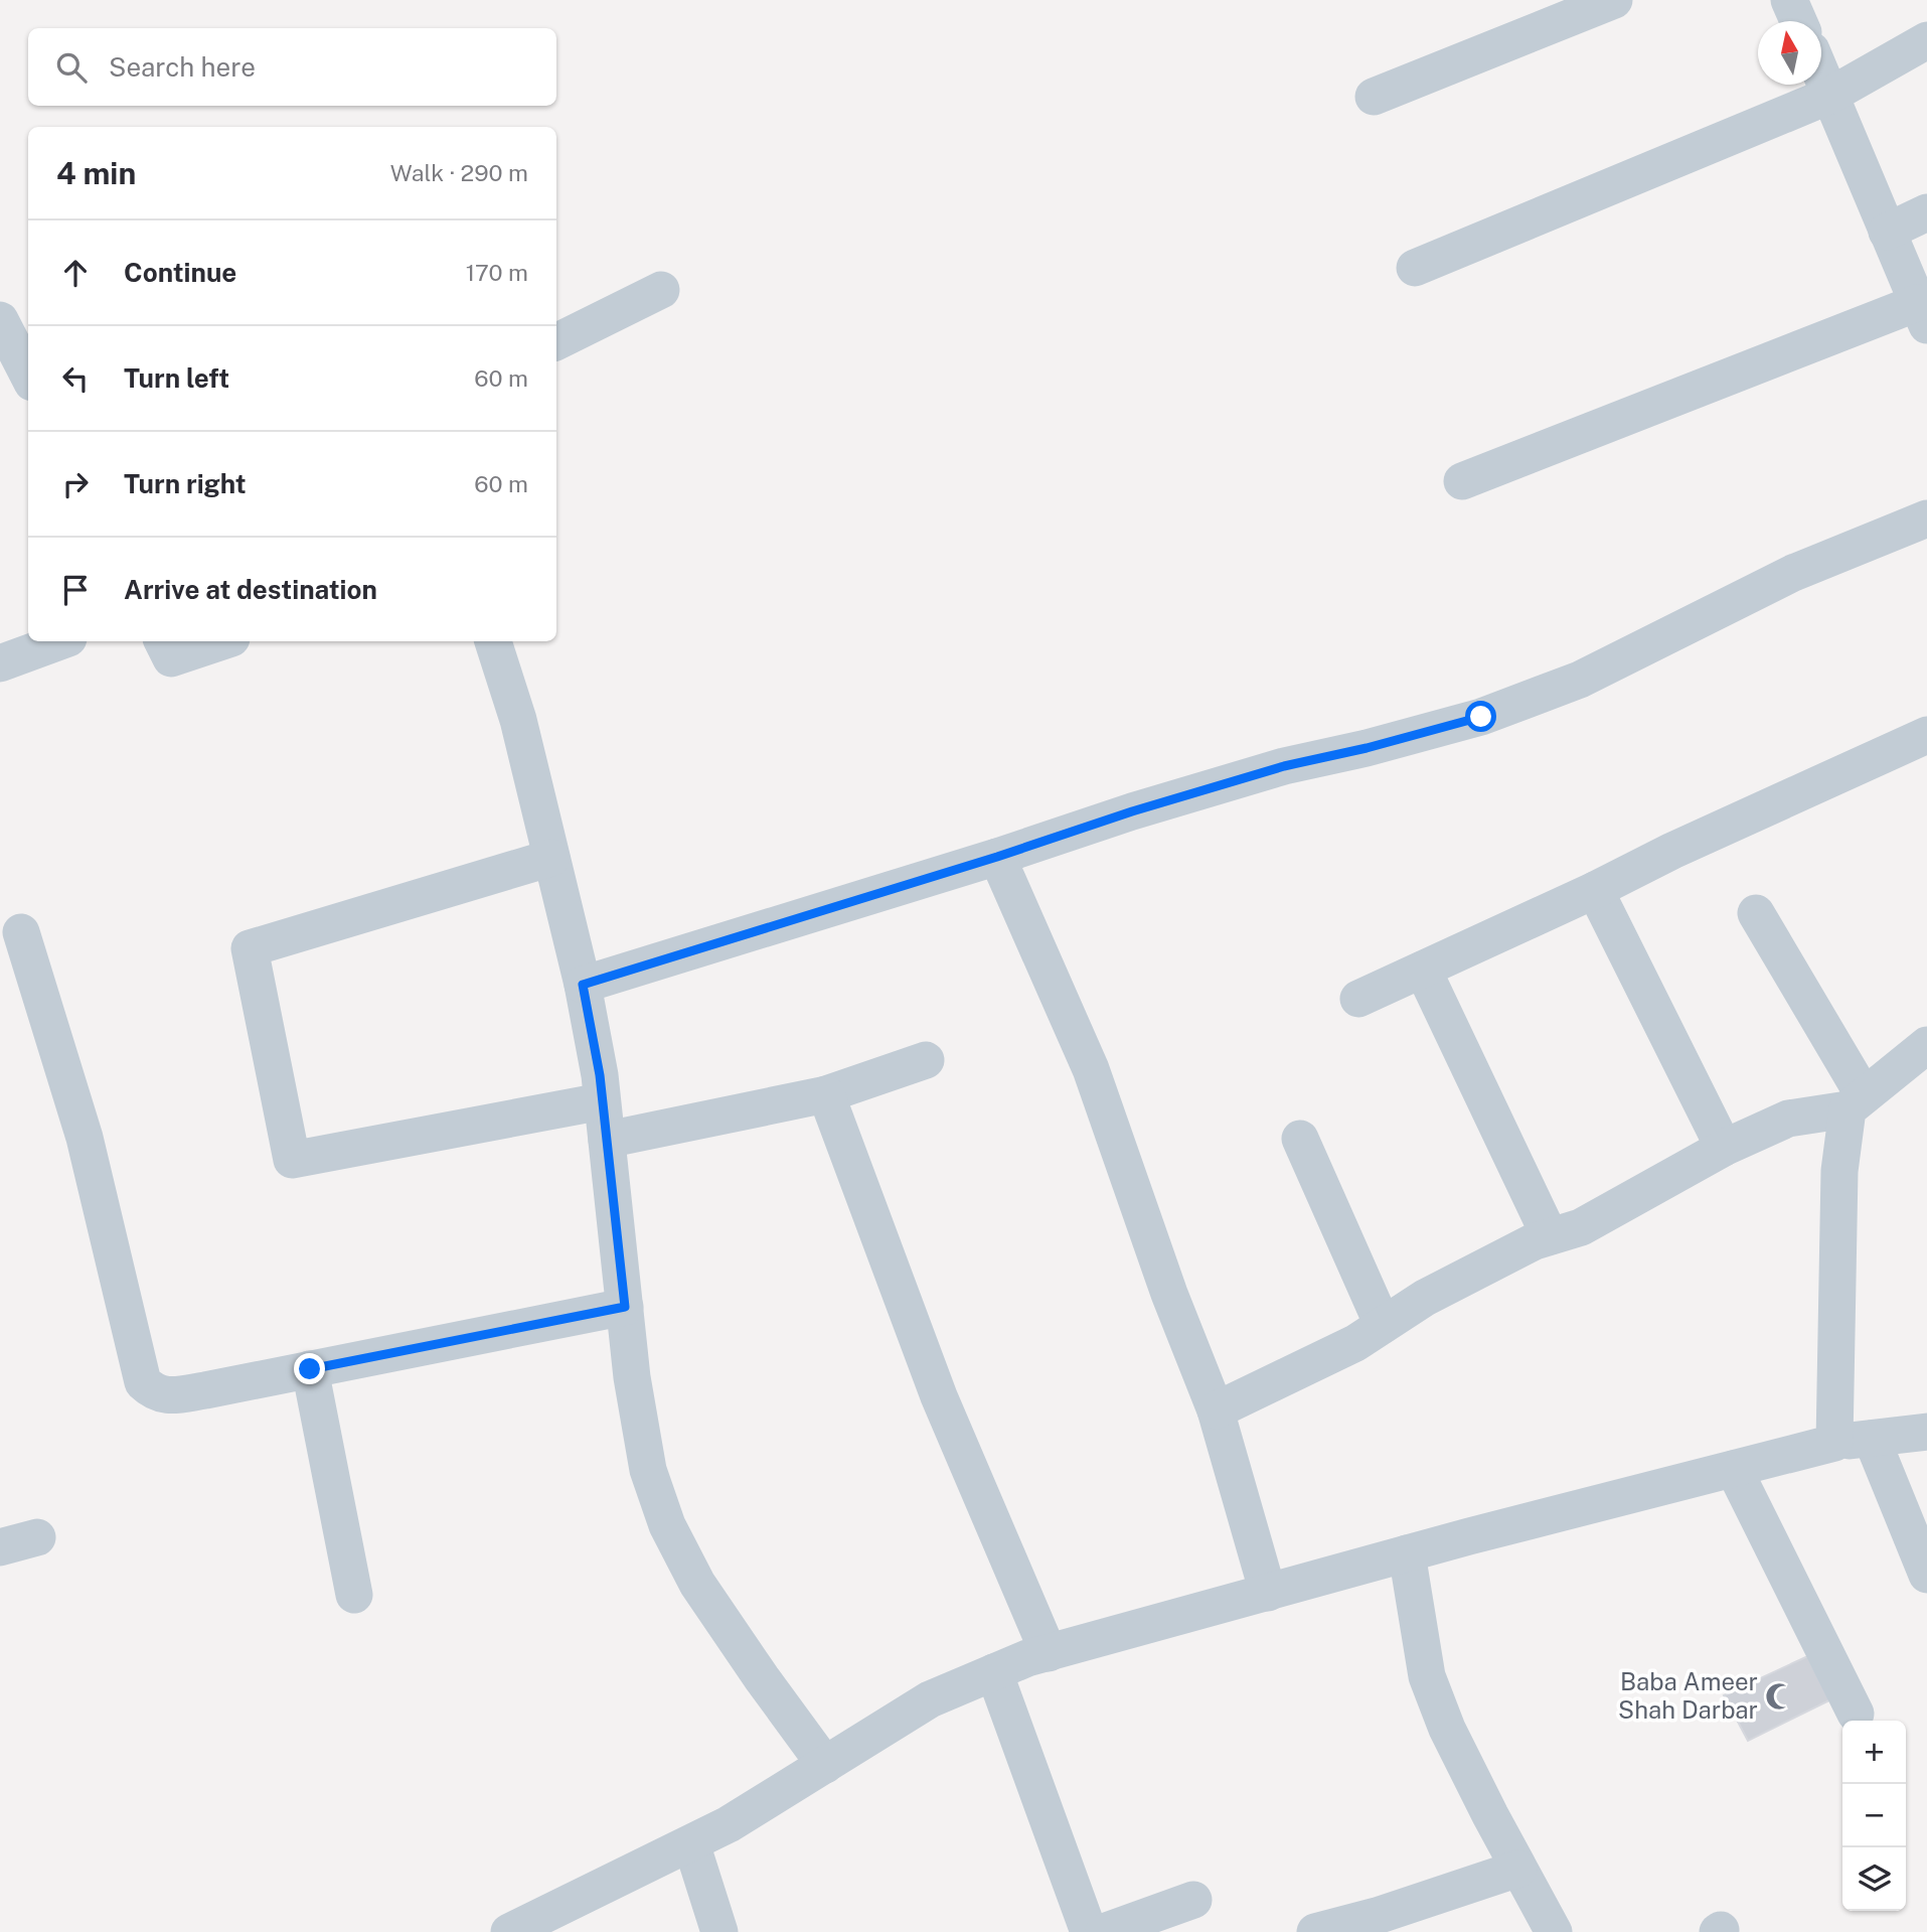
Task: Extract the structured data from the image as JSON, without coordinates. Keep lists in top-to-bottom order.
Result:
{
  "places": {
    "mosque": ["Baba Ameer Shah Darbar"]
  },
  "north": "top",
  "page": {
    "search": "Search here",
    "heading": ["4 min", "Walk · 290 m"],
    "list": [
      ["Continue", "170 m"],
      ["Turn left", "60 m"],
      ["Turn right", "60 m"],
      "Arrive at destination"
    ],
    "map_buttons": ["+", "−"]
  }
}
